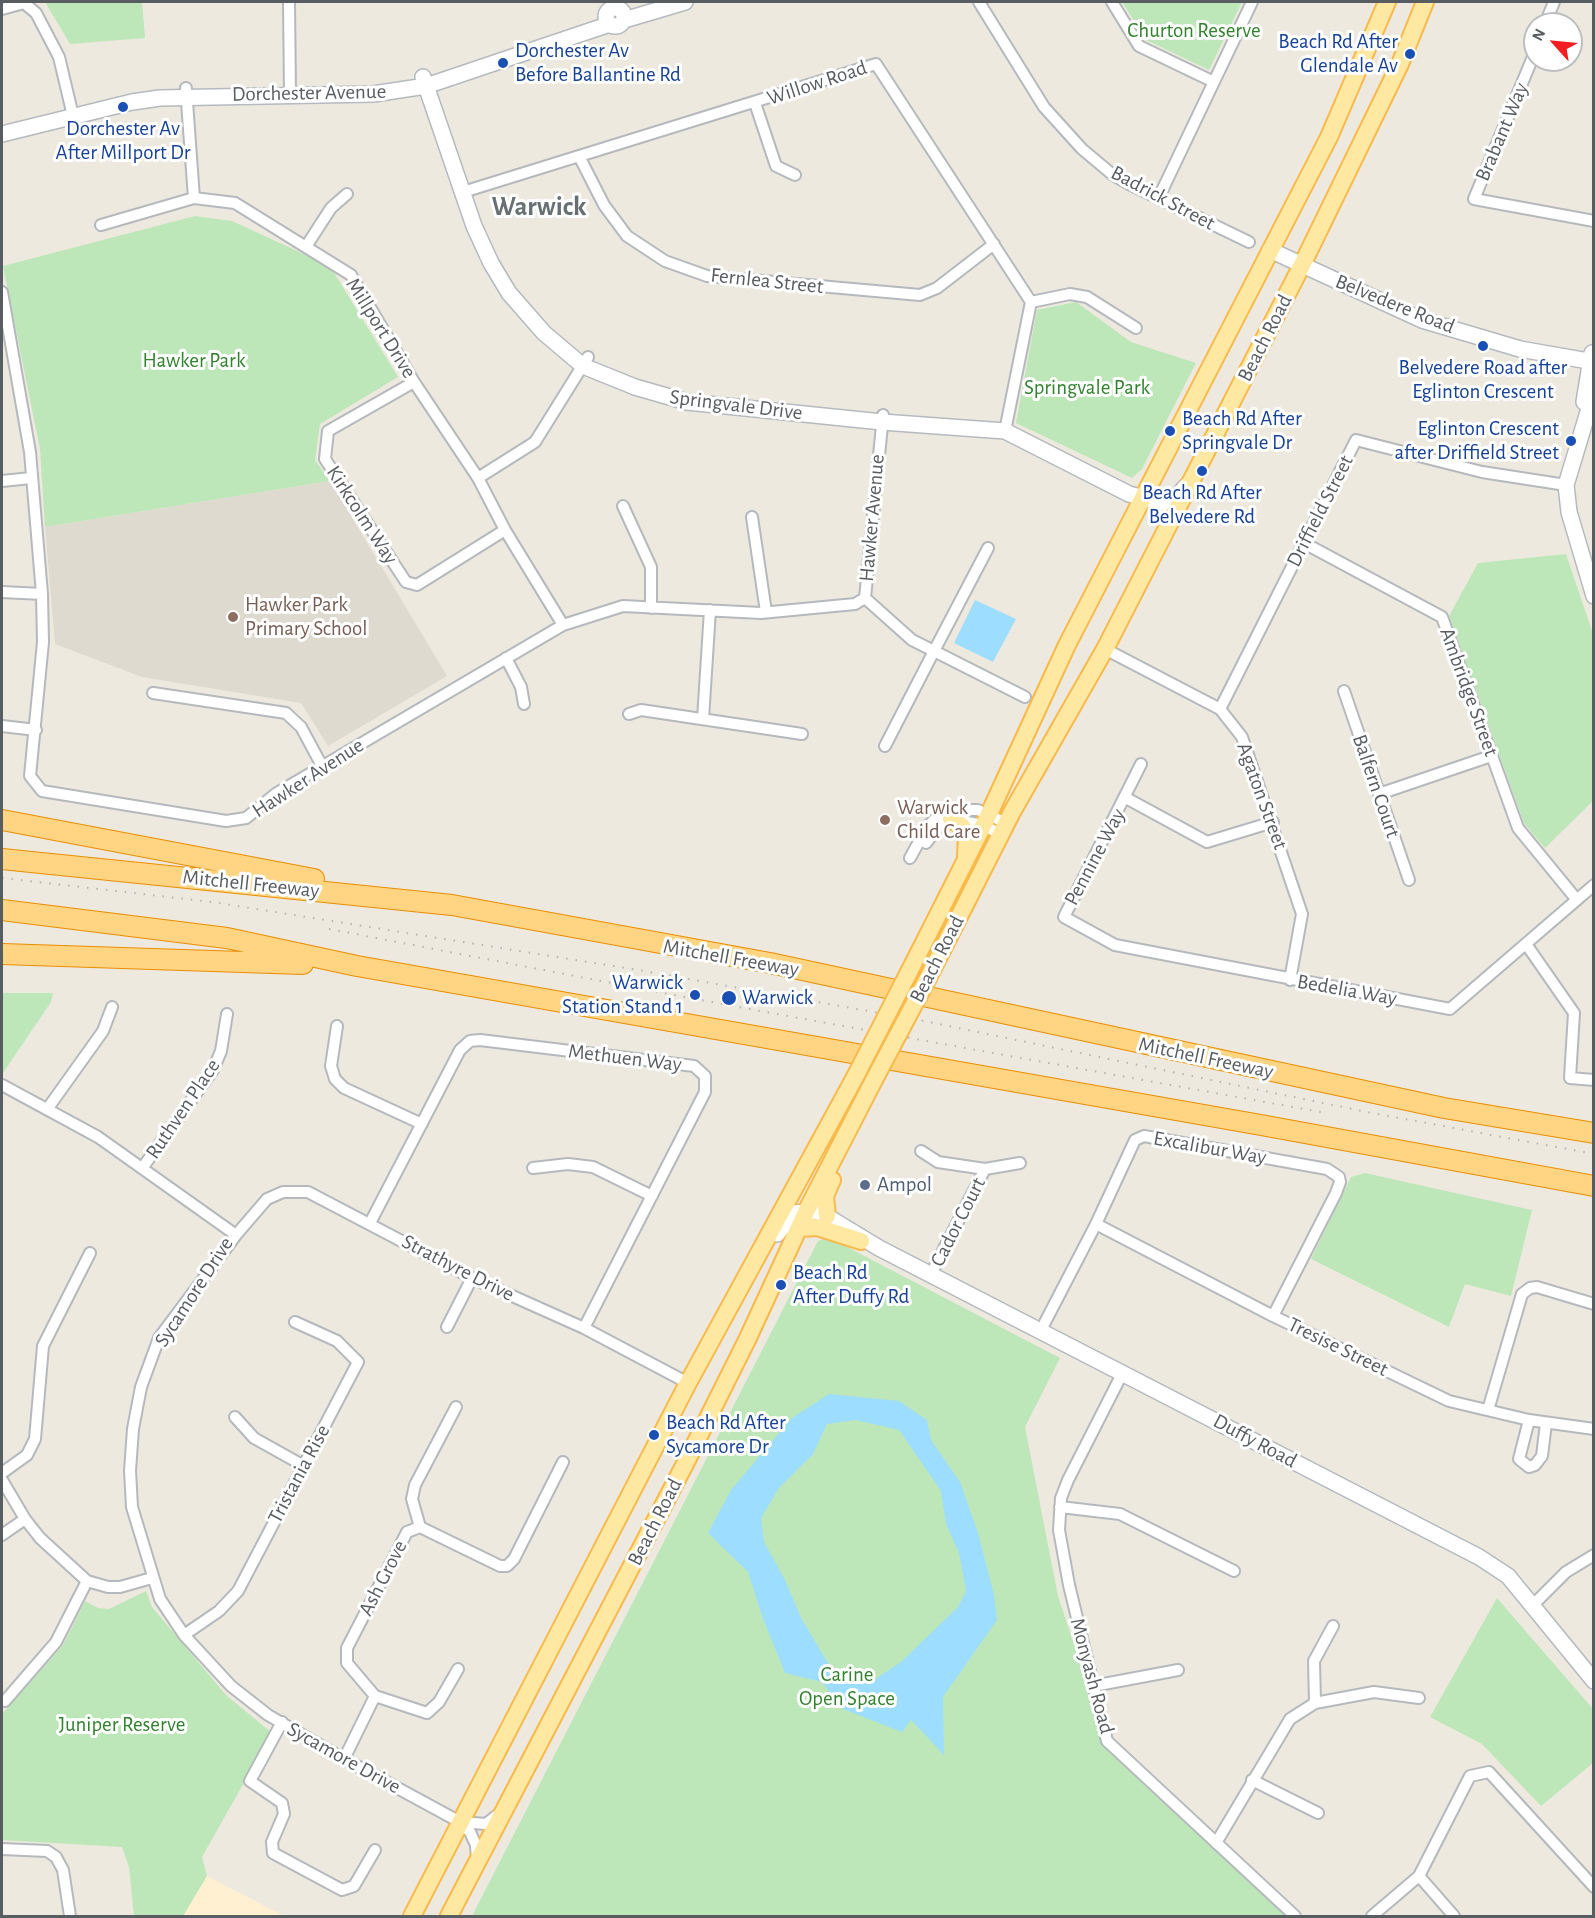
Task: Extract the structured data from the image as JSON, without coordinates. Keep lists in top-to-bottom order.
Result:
{
  "streets": {
    "highway": ["Mitchell Freeway"],
    "main road": [
      "Dorchester Avenue",
      "Belvedere Road",
      "Beach Road",
      "Springvale Drive",
      "Duffy Road"
    ],
    "street": [
      "Willow Road",
      "Brabant Way",
      "Badrick Street",
      "Fernlea Street",
      "Millport Drive",
      "Driffield Street",
      "Kirkcolm Way",
      "Hawker Avenue",
      "Ambridge Street",
      "Balfern Court",
      "Agaton Street",
      "Pennine Way",
      "Bedelia Way",
      "Methuen Way",
      "Ruthven Place",
      "Excalibur Way",
      "Cador Court",
      "Strathyre Drive",
      "Sycamore Drive",
      "Tresise Street",
      "Tristania Rise",
      "Ash Grove",
      "Monyash Road"
    ]
  },
  "crossings": [
    ["Willow Road", "Fernlea Street"],
    ["Willow Road", "Springvale Drive"],
    ["Dorchester Avenue", "Springvale Drive"],
    ["Belvedere Road", "Beach Road"],
    ["Millport Drive", "Kirkcolm Way"],
    ["Millport Drive", "Hawker Avenue"],
    ["Beach Road", "Springvale Drive"],
    ["Beach Road", "Agaton Street"],
    ["Beach Road", "Strathyre Drive"],
    ["Beach Road", "Sycamore Drive"],
    ["Beach Road", "Duffy Road"],
    ["Springvale Drive", "Hawker Avenue"],
    ["Driffield Street", "Ambridge Street"],
    ["Driffield Street", "Agaton Street"],
    ["Ambridge Street", "Bedelia Way"],
    ["Agaton Street", "Pennine Way"],
    ["Agaton Street", "Bedelia Way"],
    ["Pennine Way", "Bedelia Way"],
    ["Methuen Way", "Strathyre Drive"],
    ["Ruthven Place", "Sycamore Drive"],
    ["Excalibur Way", "Tresise Street"],
    ["Excalibur Way", "Duffy Road"],
    ["Cador Court", "Duffy Road"],
    ["Strathyre Drive", "Sycamore Drive"],
    ["Sycamore Drive", "Tristania Rise"],
    ["Duffy Road", "Monyash Road"]
  ],
  "districts": ["Warwick"],
  "parks": [
    "Churton Reserve",
    "Hawker Park",
    "Springvale Park",
    "Carine Open Space",
    "Juniper Reserve"
  ],
  "places": [
    "Beach Rd After Glendale Av",
    "Dorchester Av Before Ballantine Rd",
    "Dorchester Av After Millport Dr",
    "Belvedere Road after Eglinton Crescent",
    "Beach Rd After Springvale Dr",
    "Eglinton Crescent after Driffield Street",
    "Beach Rd After Belvedere Rd",
    "Hawker Park Primary School",
    "Warwick Child Care",
    "Warwick Station Stand 1",
    "Warwick",
    "Ampol",
    "Beach Rd After Duffy Rd",
    "Beach Rd After Sycamore Dr"
  ],
  "north": "top left"
}
